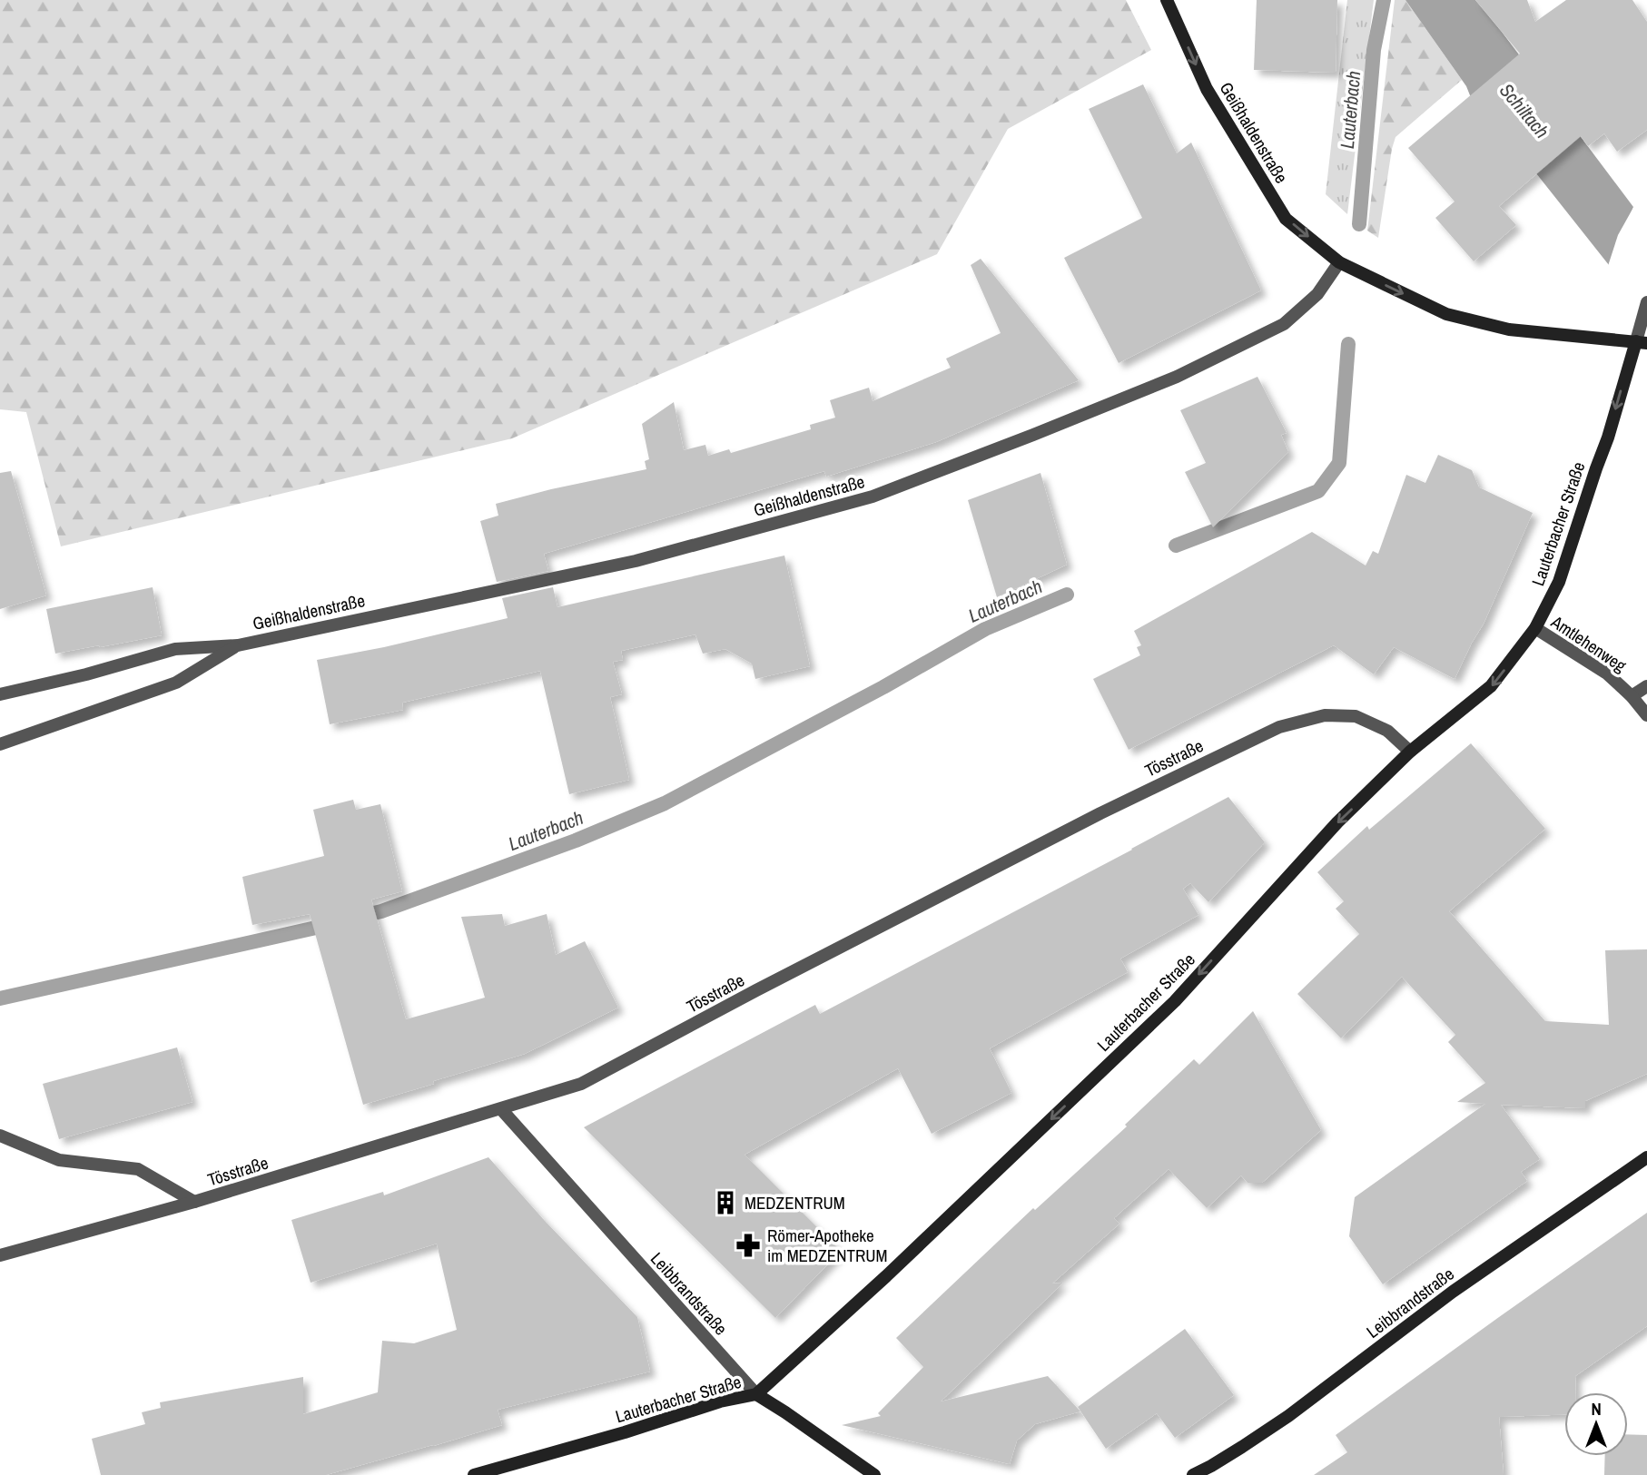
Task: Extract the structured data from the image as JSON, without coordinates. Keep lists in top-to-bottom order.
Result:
{
  "streets": {
    "main road": ["Geißhaldenstraße", "Lauterbacher Straße", "Leibbrandstraße"],
    "street": ["Amtlehenweg", "Tösstraße"]
  },
  "crossings": [
    ["Geißhaldenstraße", "Lauterbacher Straße"],
    ["Lauterbacher Straße", "Amtlehenweg"],
    ["Lauterbacher Straße", "Tösstraße"],
    ["Lauterbacher Straße", "Leibbrandstraße"],
    ["Tösstraße", "Leibbrandstraße"]
  ],
  "one_way": ["Lauterbacher Straße"],
  "water": ["Lauterbach", "Schiltach"],
  "places": {
    "building": ["MEDZENTRUM"],
    "pharmacy": ["Römer-Apotheke im MEDZENTRUM"]
  },
  "north": "top"
}
